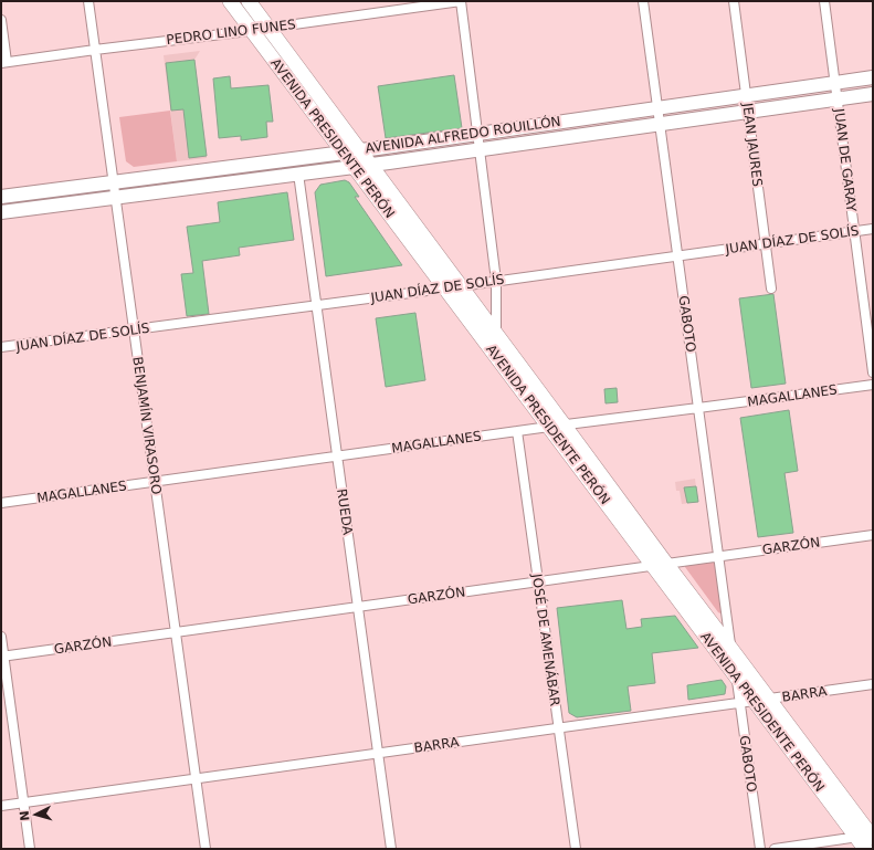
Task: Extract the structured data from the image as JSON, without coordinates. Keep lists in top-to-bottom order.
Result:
{
  "streets": {
    "main road": ["AVENIDA PRESIDENTE PERÓN"],
    "street": [
      "PEDRO LINO FUNES",
      "AVENIDA ALFREDO ROUILLÓN",
      "JEAN JAURES",
      "JUAN DE GARAY",
      "JUAN DÍAZ DE SOLÍS",
      "GABOTO",
      "MAGALLANES",
      "BENJAMÍN VIRASORO",
      "RUEDA",
      "GARZÓN",
      "JOSÉ DE AMENÁBAR",
      "BARRA"
    ]
  },
  "crossings": [
    ["PEDRO LINO FUNES", "AVENIDA PRESIDENTE PERÓN"],
    ["PEDRO LINO FUNES", "BENJAMÍN VIRASORO"],
    ["AVENIDA ALFREDO ROUILLÓN", "AVENIDA PRESIDENTE PERÓN"],
    ["AVENIDA ALFREDO ROUILLÓN", "JEAN JAURES"],
    ["AVENIDA ALFREDO ROUILLÓN", "JUAN DE GARAY"],
    ["AVENIDA ALFREDO ROUILLÓN", "GABOTO"],
    ["AVENIDA ALFREDO ROUILLÓN", "BENJAMÍN VIRASORO"],
    ["AVENIDA ALFREDO ROUILLÓN", "RUEDA"],
    ["AVENIDA PRESIDENTE PERÓN", "JUAN DÍAZ DE SOLÍS"],
    ["AVENIDA PRESIDENTE PERÓN", "GABOTO"],
    ["AVENIDA PRESIDENTE PERÓN", "MAGALLANES"],
    ["AVENIDA PRESIDENTE PERÓN", "GARZÓN"],
    ["AVENIDA PRESIDENTE PERÓN", "BARRA"],
    ["JEAN JAURES", "JUAN DÍAZ DE SOLÍS"],
    ["JUAN DE GARAY", "JUAN DÍAZ DE SOLÍS"],
    ["JUAN DÍAZ DE SOLÍS", "GABOTO"],
    ["JUAN DÍAZ DE SOLÍS", "BENJAMÍN VIRASORO"],
    ["JUAN DÍAZ DE SOLÍS", "RUEDA"],
    ["GABOTO", "MAGALLANES"],
    ["GABOTO", "GARZÓN"],
    ["GABOTO", "BARRA"],
    ["MAGALLANES", "BENJAMÍN VIRASORO"],
    ["MAGALLANES", "RUEDA"],
    ["MAGALLANES", "JOSÉ DE AMENÁBAR"],
    ["BENJAMÍN VIRASORO", "GARZÓN"],
    ["BENJAMÍN VIRASORO", "BARRA"],
    ["RUEDA", "GARZÓN"],
    ["RUEDA", "BARRA"],
    ["GARZÓN", "JOSÉ DE AMENÁBAR"],
    ["JOSÉ DE AMENÁBAR", "BARRA"]
  ],
  "north": "left"
}
